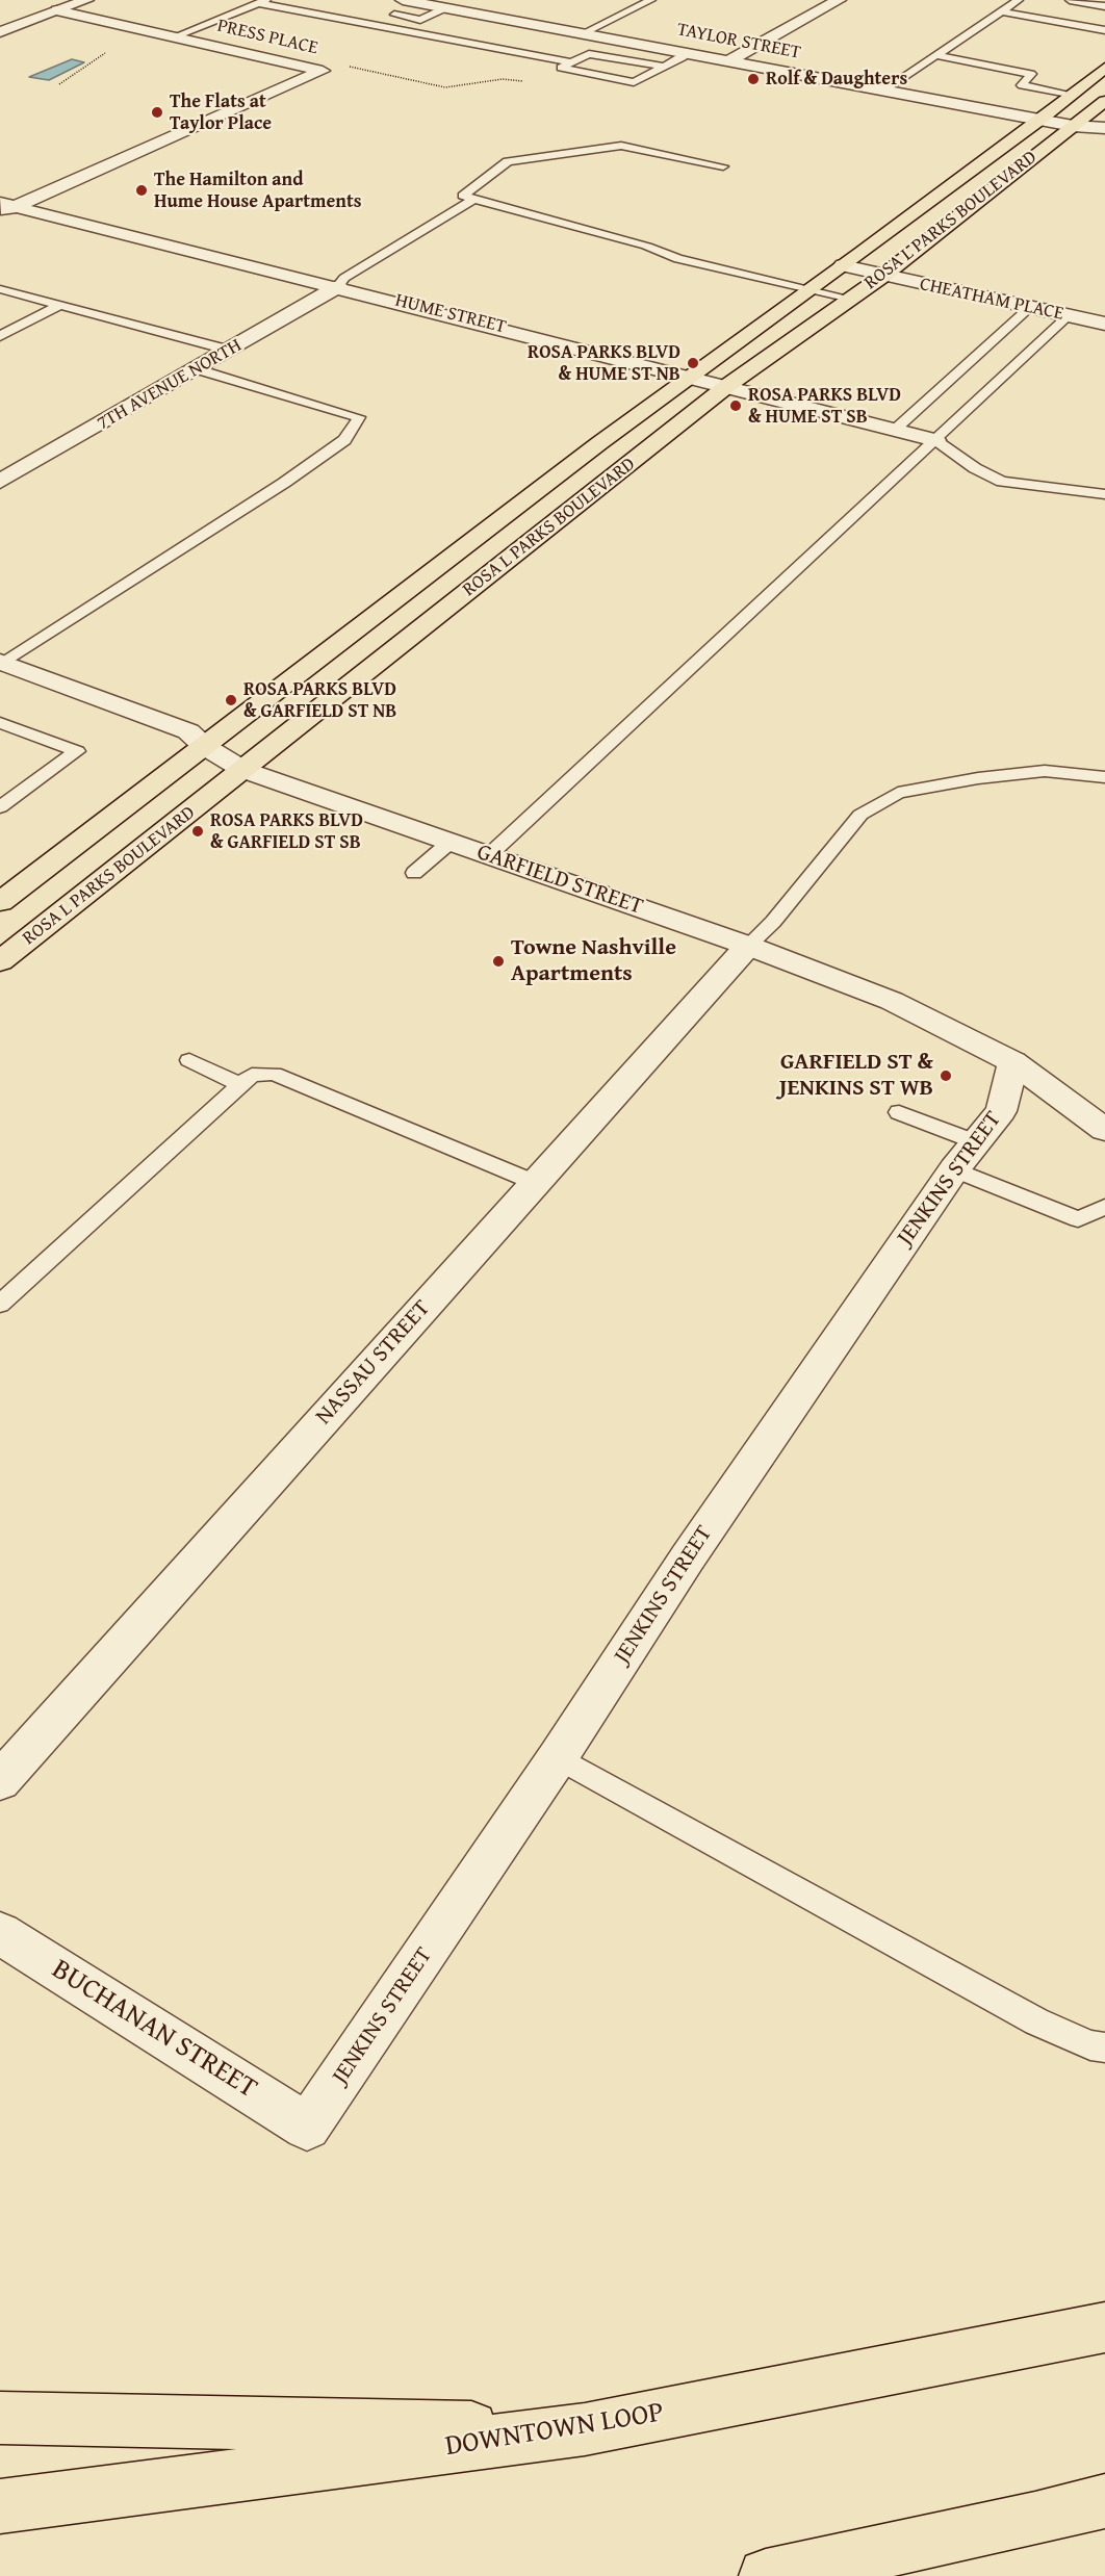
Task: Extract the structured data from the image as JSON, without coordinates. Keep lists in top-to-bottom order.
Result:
{
  "streets": {
    "main road": ["ROSA L PARKS BOULEVARD", "DOWNTOWN LOOP"],
    "street": [
      "PRESS PLACE",
      "TAYLOR STREET",
      "CHEATHAM PLACE",
      "HUME STREET",
      "7TH AVENUE NORTH",
      "GARFIELD STREET",
      "JENKINS STREET",
      "NASSAU STREET",
      "BUCHANAN STREET"
    ]
  },
  "crossings": [
    ["PRESS PLACE", "HUME STREET"],
    ["TAYLOR STREET", "ROSA L PARKS BOULEVARD"],
    ["ROSA L PARKS BOULEVARD", "CHEATHAM PLACE"],
    ["ROSA L PARKS BOULEVARD", "HUME STREET"],
    ["ROSA L PARKS BOULEVARD", "GARFIELD STREET"],
    ["HUME STREET", "7TH AVENUE NORTH"],
    ["GARFIELD STREET", "JENKINS STREET"],
    ["GARFIELD STREET", "NASSAU STREET"],
    ["JENKINS STREET", "BUCHANAN STREET"]
  ],
  "places": [
    "Rolf & Daughters",
    "The Flats at Taylor Place",
    "The Hamilton and Hume House Apartments",
    "ROSA PARKS BLVD & HUME ST NB",
    "ROSA PARKS BLVD & HUME ST SB",
    "ROSA PARKS BLVD & GARFIELD ST NB",
    "ROSA PARKS BLVD & GARFIELD ST SB",
    "Towne Nashville Apartments",
    "GARFIELD ST & JENKINS ST WB"
  ]
}
